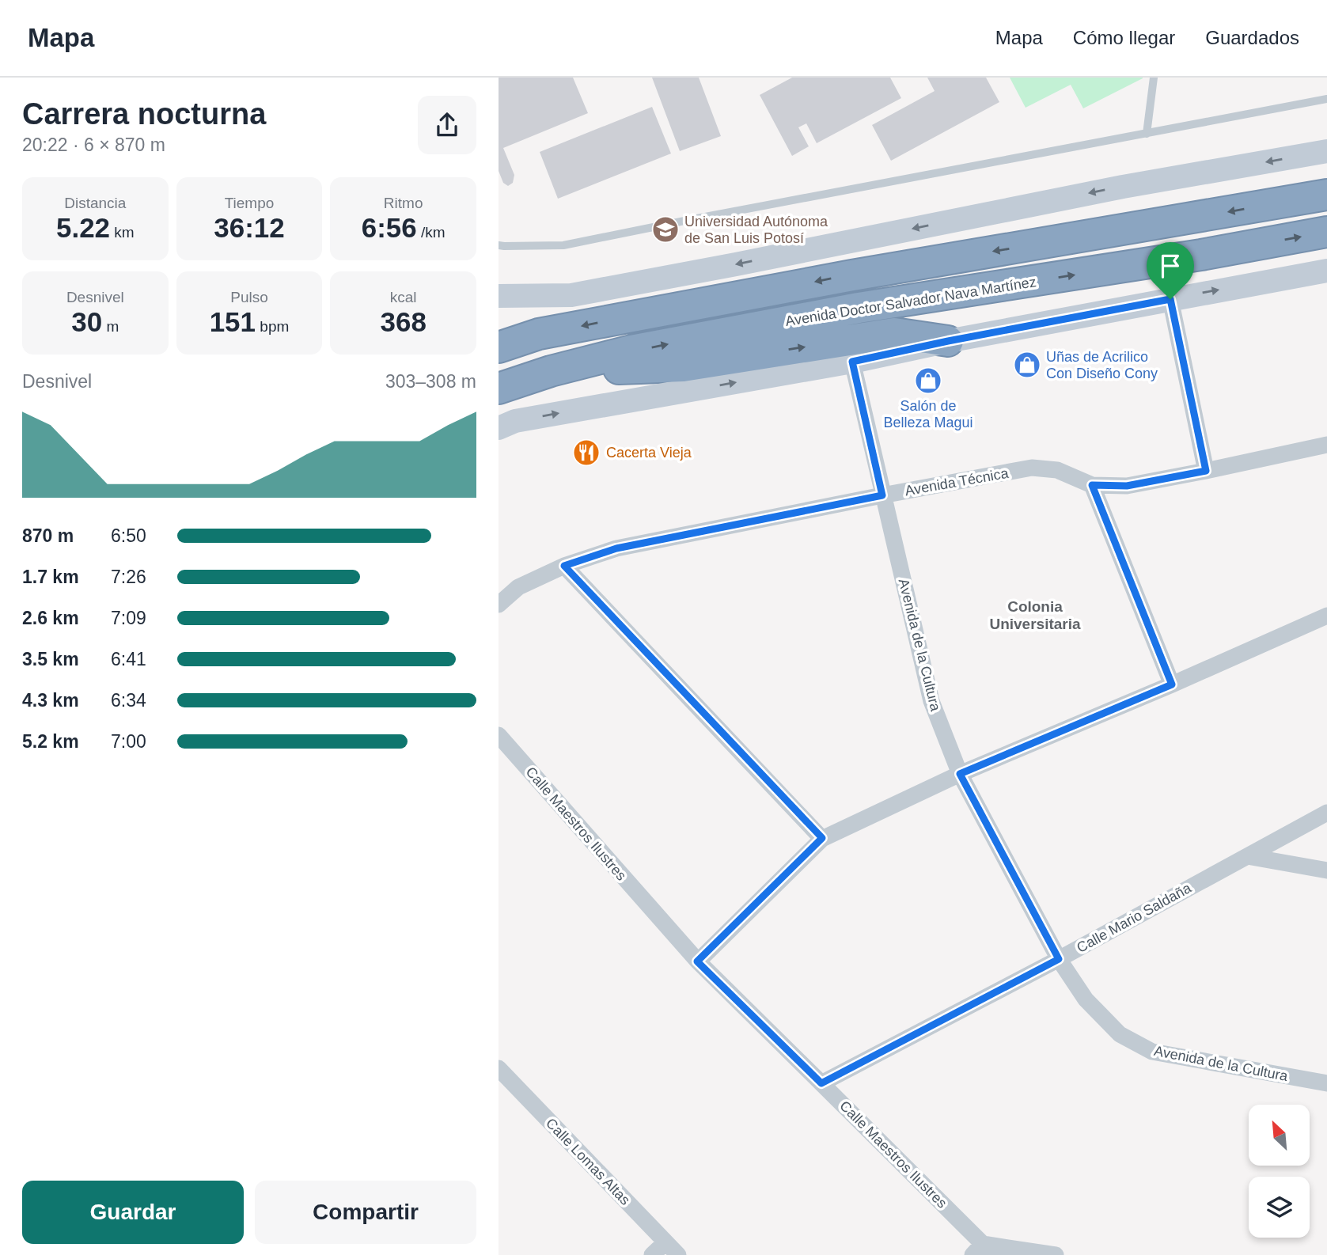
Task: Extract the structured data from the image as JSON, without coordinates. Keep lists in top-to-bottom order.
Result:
{
  "streets": {
    "highway": ["Avenida Doctor Salvador Nava Martínez"],
    "street": [
      "Avenida Técnica",
      "Avenida de la Cultura",
      "Calle Maestros Ilustres",
      "Calle Mario Saldaña",
      "Calle Lomas Altas"
    ]
  },
  "crossings": [
    ["Avenida Técnica", "Avenida de la Cultura"],
    ["Avenida de la Cultura", "Calle Mario Saldaña"],
    ["Calle Maestros Ilustres", "Calle Mario Saldaña"]
  ],
  "districts": ["Colonia Universitaria"],
  "places": {
    "school or university": ["Universidad Autónoma de San Luis Potosí"],
    "shop": ["Uñas de Acrilico Con Diseño Cony", "Salón de Belleza Magui"],
    "restaurant": ["Cacerta Vieja"]
  },
  "north": "top left",
  "page": {
    "header": "Mapa",
    "nav": ["Mapa", "Cómo llegar", "Guardados"],
    "heading": ["Carrera nocturna", "20:22 · 6 × 870 m"],
    "stats": [
      ["Distancia", "5.22 km"],
      ["Tiempo", "36:12"],
      ["Ritmo", "6:56 /km"],
      ["Desnivel", "30 m"],
      ["Pulso", "151 bpm"],
      ["kcal", "368"]
    ],
    "chart": ["Desnivel", "303–308 m"],
    "list": [
      {
        "name": "870 m",
        "note": "6:50"
      },
      {
        "name": "1.7 km",
        "note": "7:26"
      },
      {
        "name": "2.6 km",
        "note": "7:09"
      },
      {
        "name": "3.5 km",
        "note": "6:41"
      },
      {
        "name": "4.3 km",
        "note": "6:34"
      },
      {
        "name": "5.2 km",
        "note": "7:00"
      }
    ],
    "buttons": ["Guardar", "Compartir"]
  }
}
